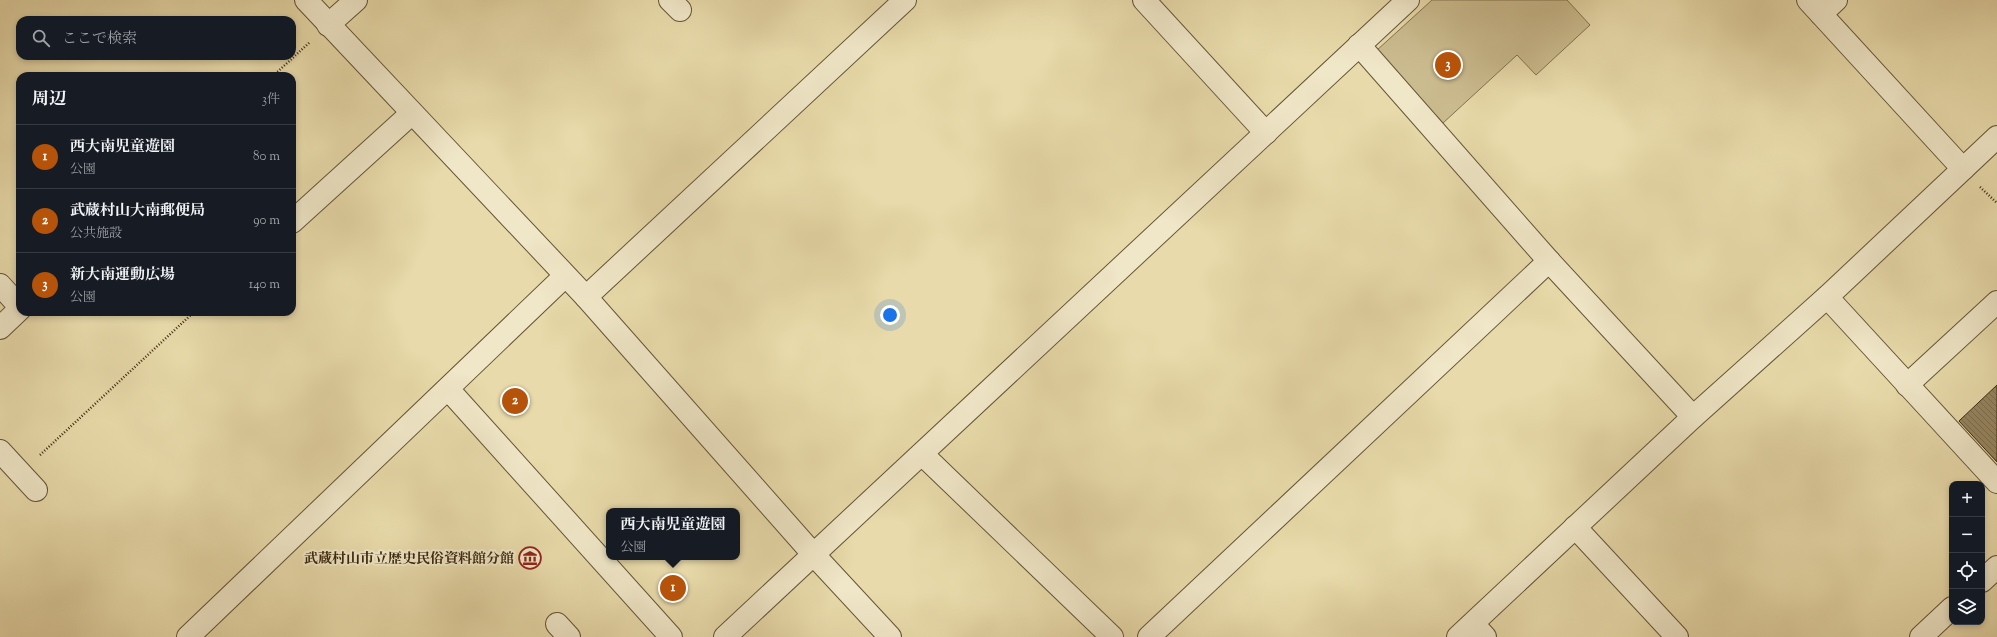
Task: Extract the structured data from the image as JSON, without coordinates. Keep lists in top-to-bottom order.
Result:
{
  "places": {
    "museum": ["武蔵村山市立歴史民俗資料館分館"]
  },
  "page": {
    "search": "ここで検索",
    "pins": ["3", "2", "1"],
    "heading": ["周辺", "3件"],
    "list": [
      {
        "mark": "1",
        "name": "西大南児童遊園",
        "note": "公園",
        "value": "80 m"
      },
      {
        "mark": "2",
        "name": "武蔵村山大南郵便局",
        "note": "公共施設",
        "value": "90 m"
      },
      {
        "mark": "3",
        "name": "新大南運動広場",
        "note": "公園",
        "value": "140 m"
      }
    ],
    "map_buttons": ["+", "−"],
    "popup": ["西大南児童遊園", "公園"]
  }
}
